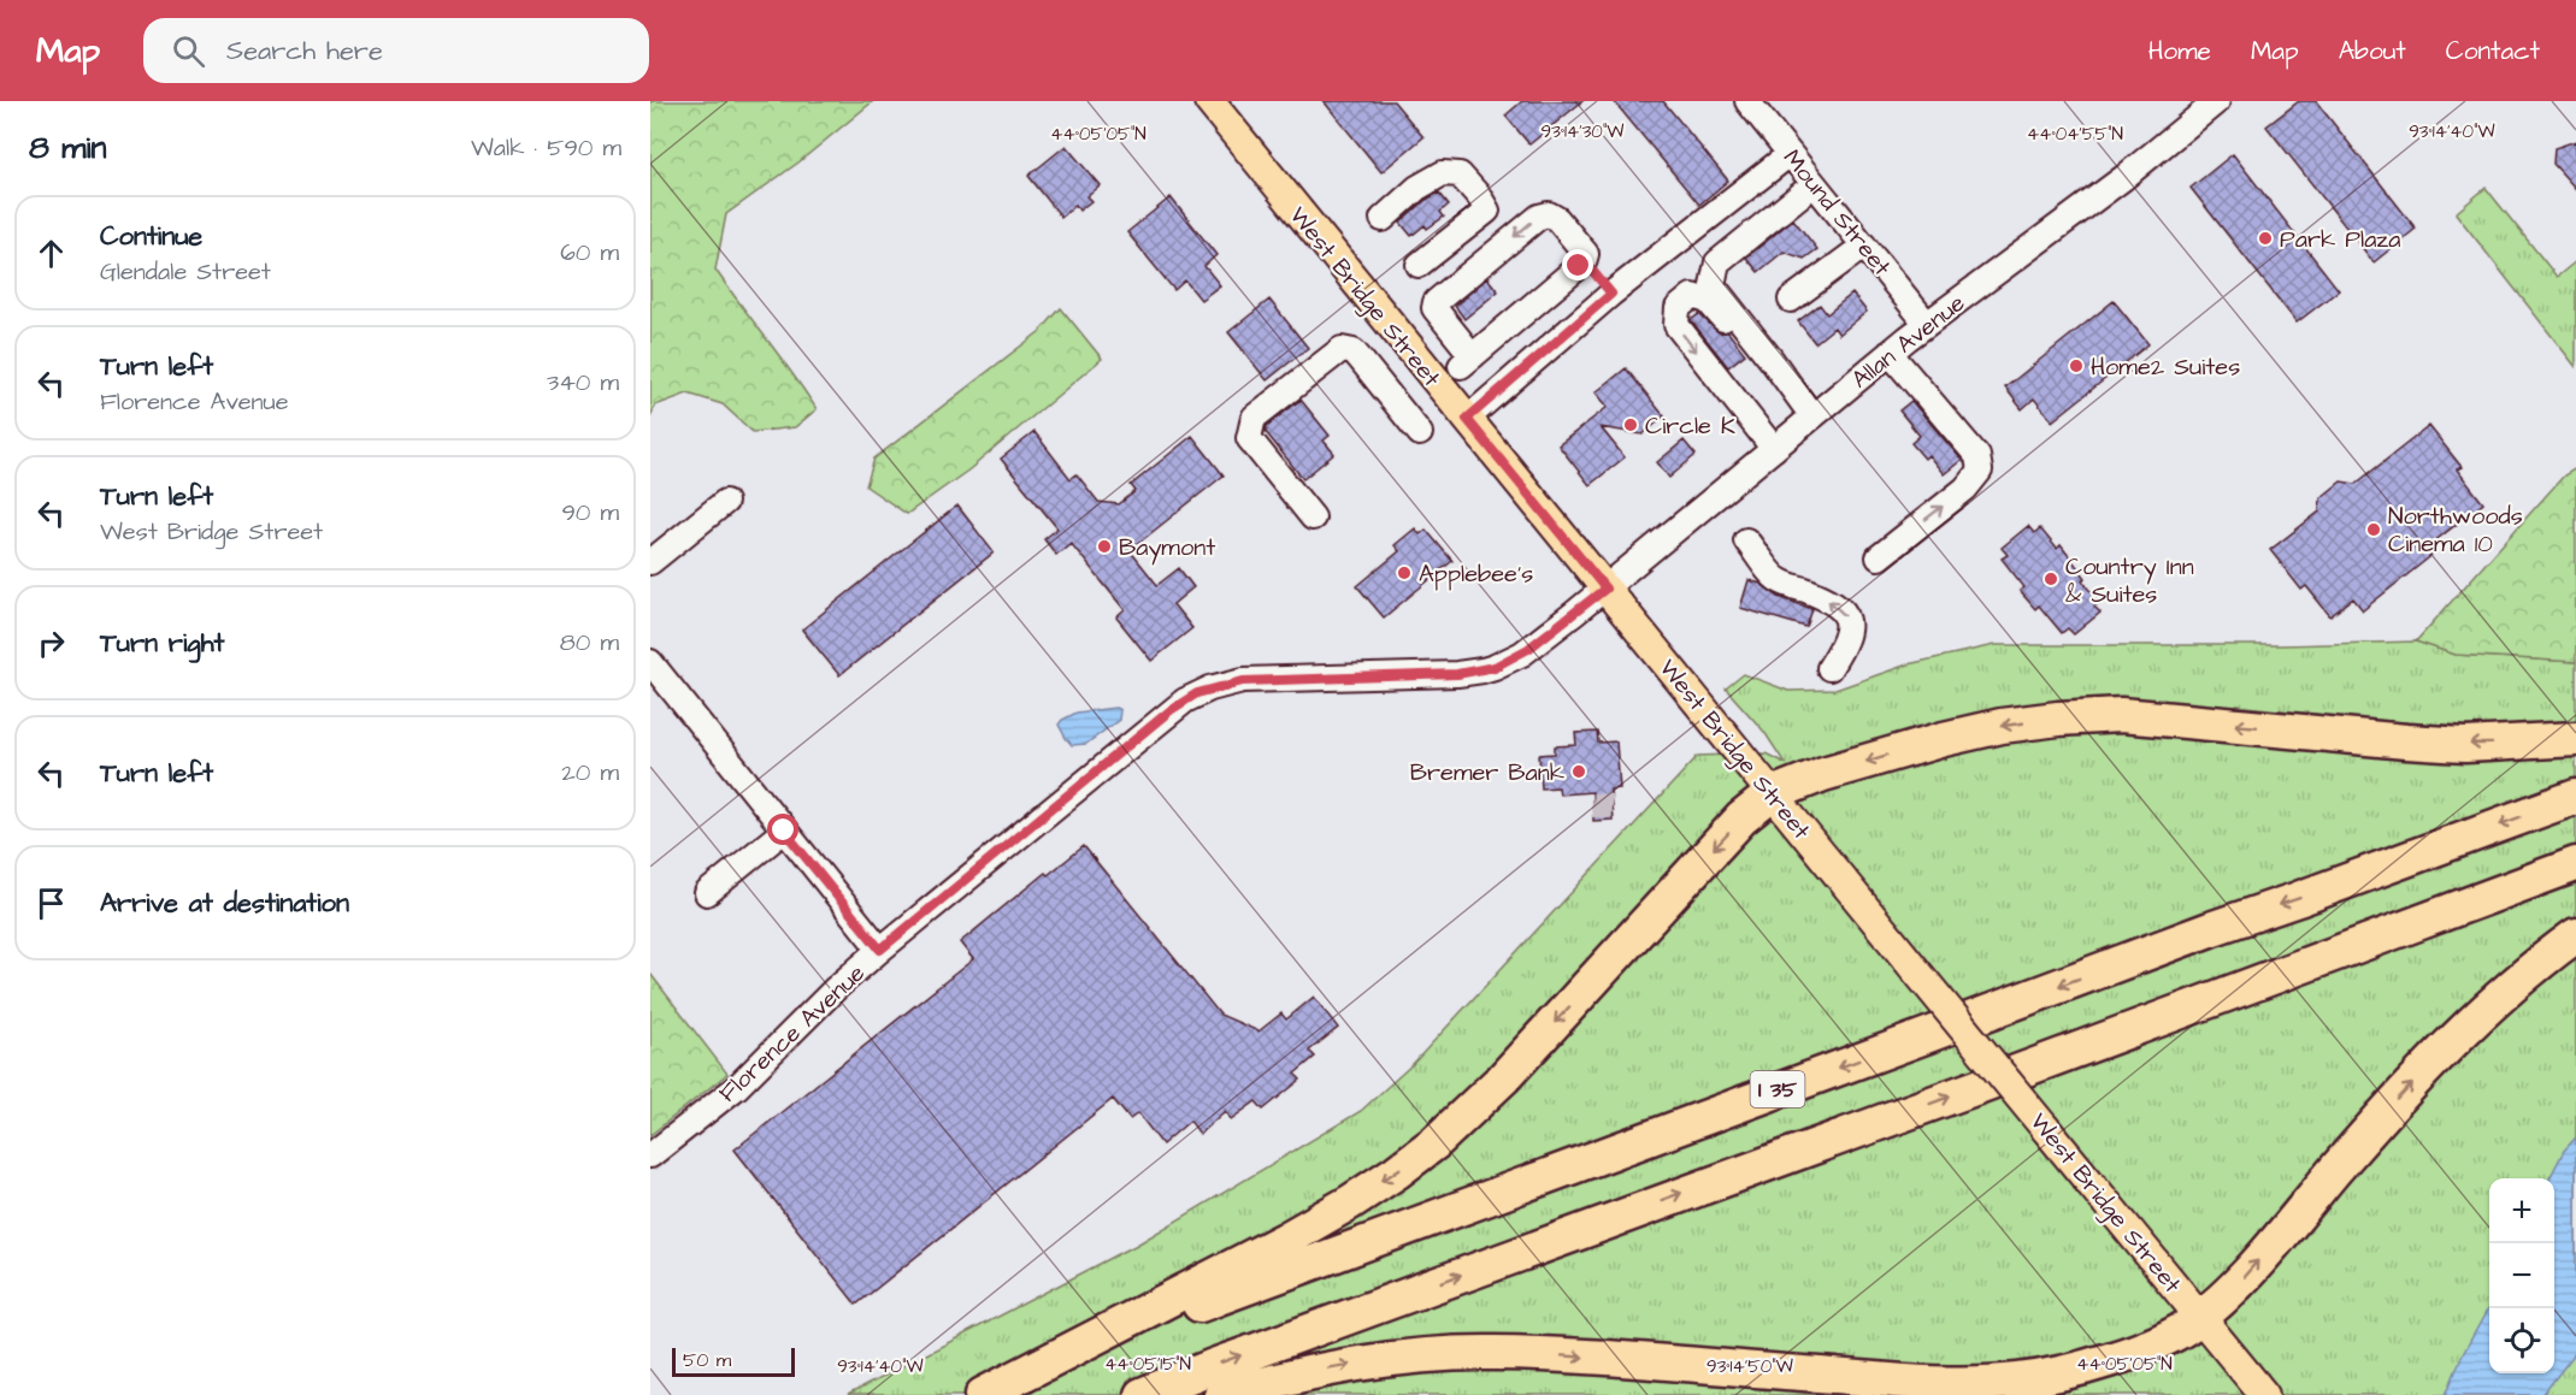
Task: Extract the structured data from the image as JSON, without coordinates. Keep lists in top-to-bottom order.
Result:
{
  "streets": {
    "highway": ["I 35"],
    "main road": ["West Bridge Street"],
    "street": ["Mound Street", "Allan Avenue", "Florence Avenue"]
  },
  "crossings": [
    ["Mound Street", "Allan Avenue"],
    ["West Bridge Street", "Allan Avenue"],
    ["West Bridge Street", "Florence Avenue"],
    ["Allan Avenue", "Florence Avenue"]
  ],
  "places": [
    "Park Plaza",
    "Home2 Suites",
    "Circle K",
    "Northwoods Cinema 10",
    "Baymont",
    "Applebee's",
    "Country Inn & Suites",
    "Bremer Bank"
  ],
  "scale_bar": "50 m",
  "page": {
    "header": "Map",
    "search": "Search here",
    "nav": [
      "Home",
      "Map",
      "About",
      "Contact"
    ],
    "heading": ["8 min", "Walk · 590 m"],
    "list": [
      ["Continue", "Glendale Street", "60 m"],
      ["Turn left", "Florence Avenue", "340 m"],
      ["Turn left", "West Bridge Street", "90 m"],
      ["Turn right", "80 m"],
      ["Turn left", "20 m"],
      "Arrive at destination"
    ],
    "map_buttons": ["+", "−"],
    "scale": "50 m"
  },
  "coordinates": [
    "93°14'30\"W",
    "93°14'40\"W",
    "44°05'05\"N",
    "44°04'55\"N",
    "44°05'15\"N",
    "93°14'50\"W"
  ]
}
